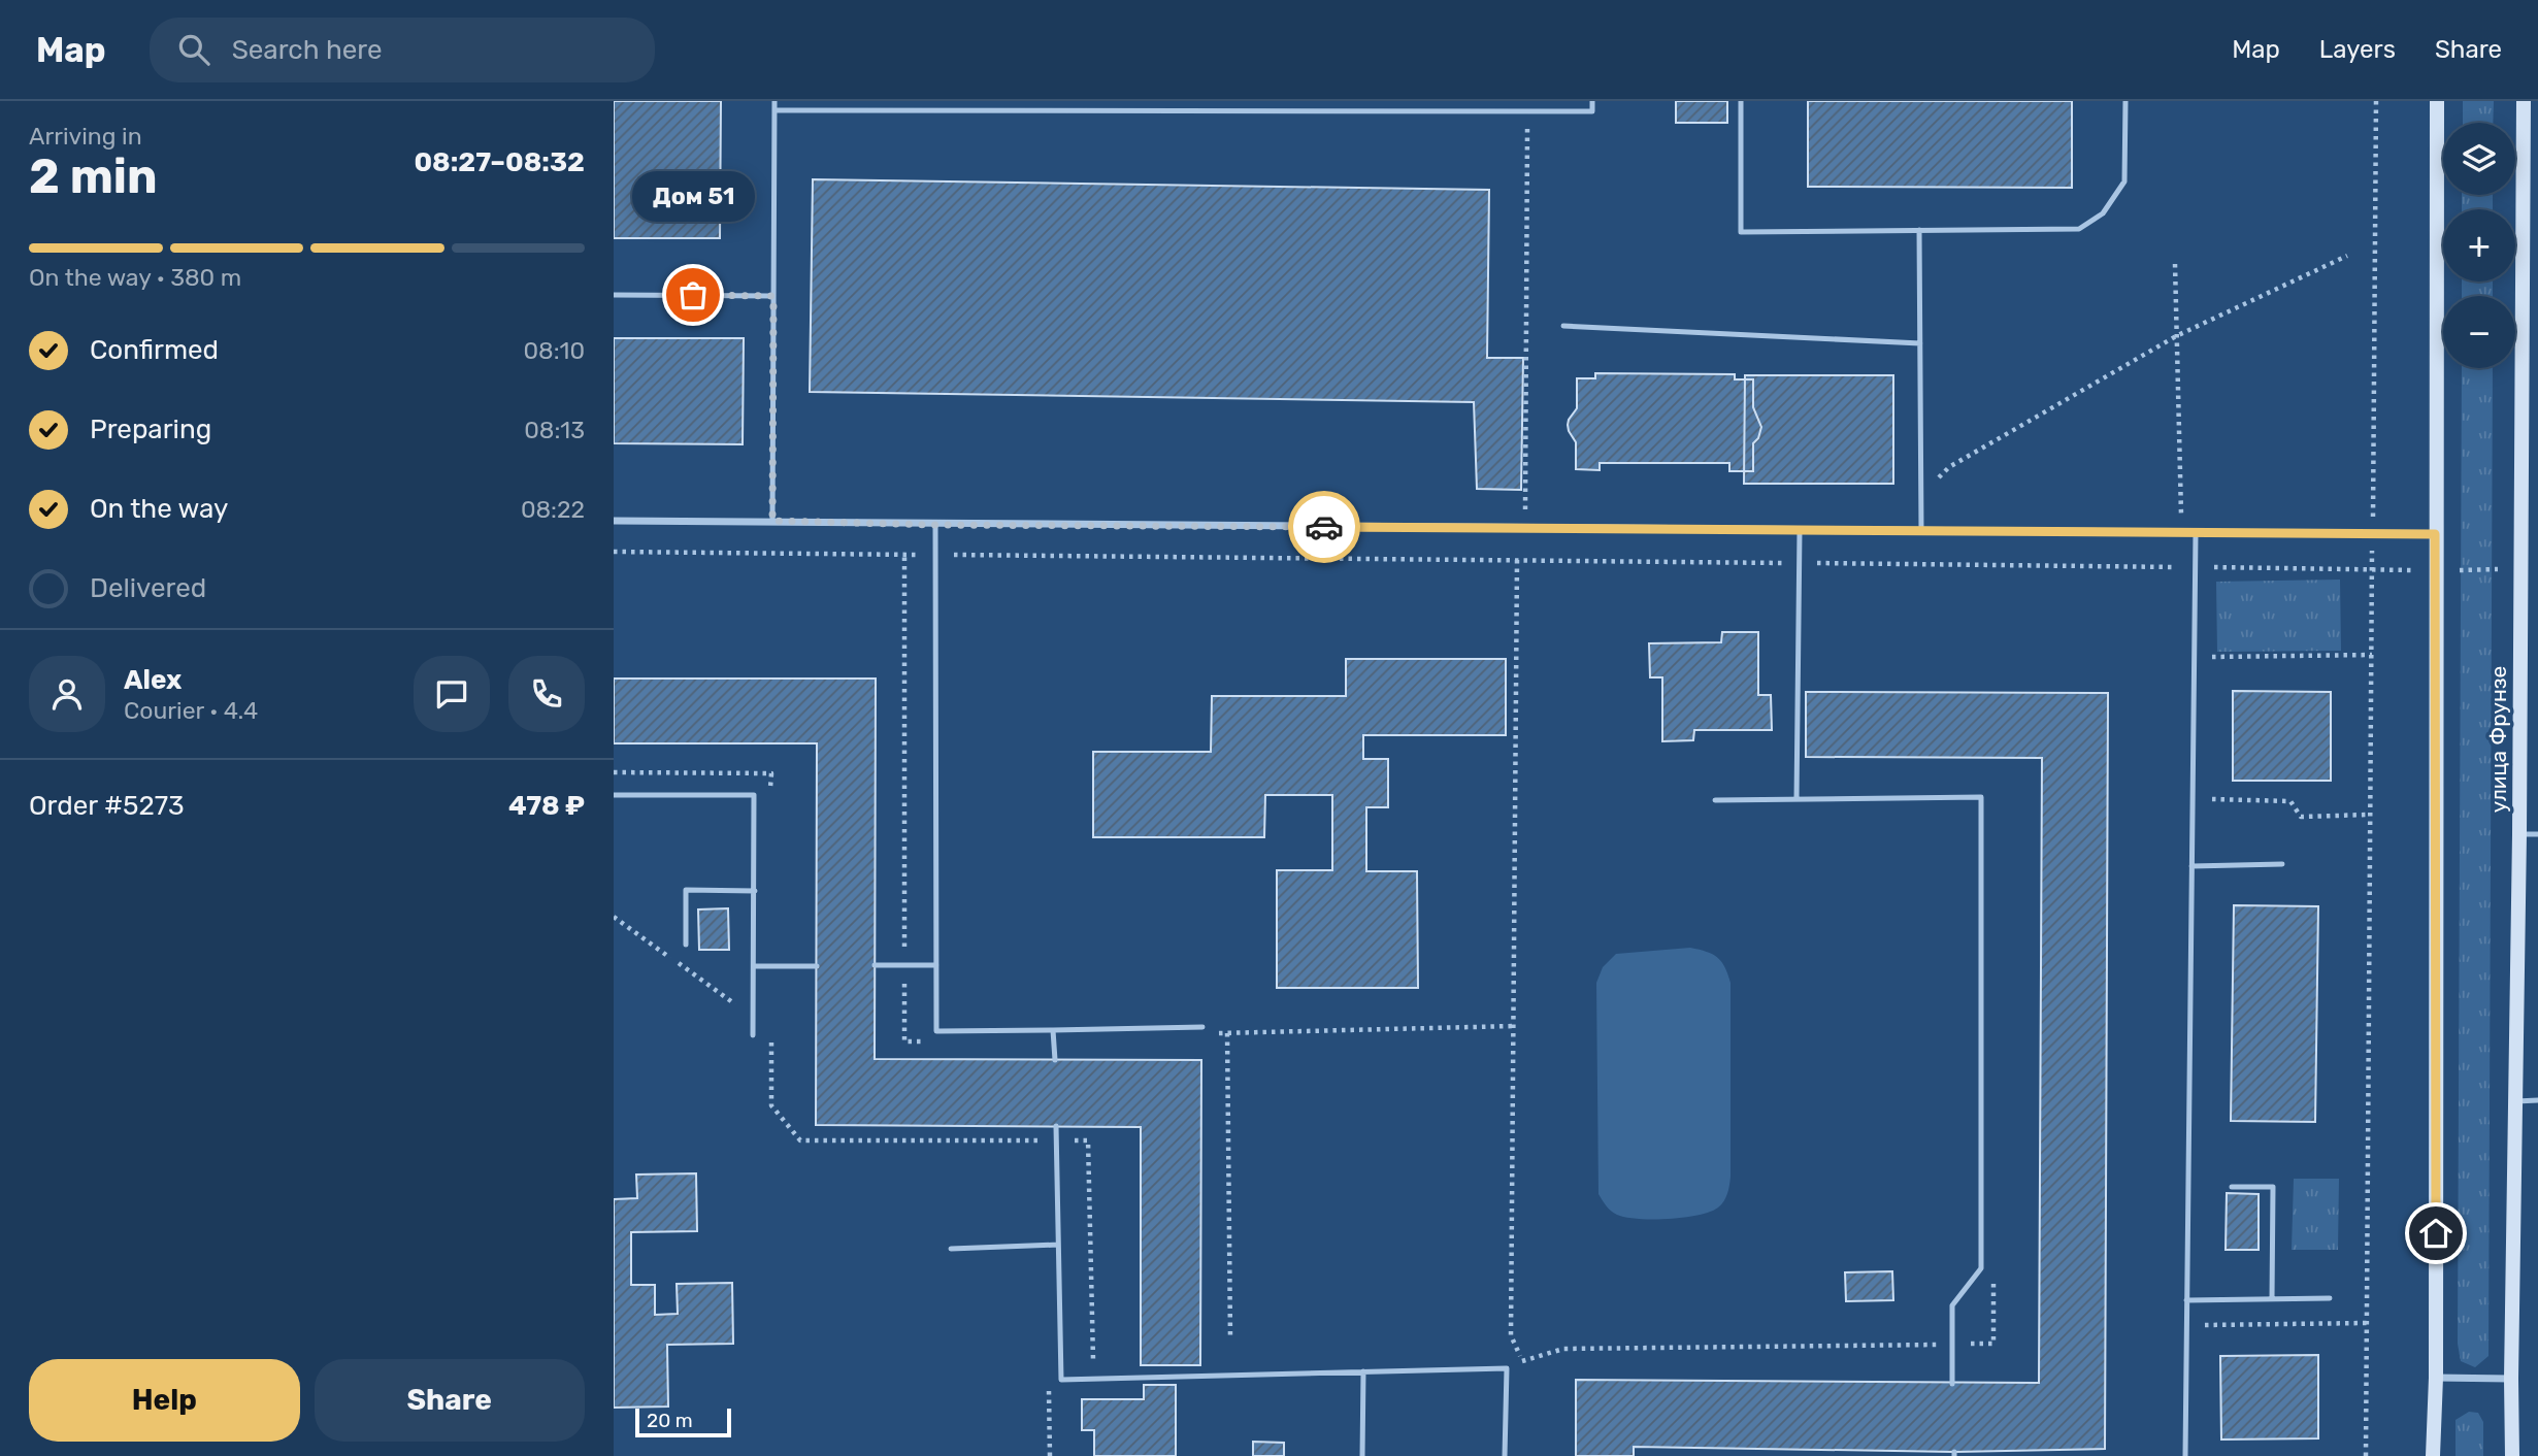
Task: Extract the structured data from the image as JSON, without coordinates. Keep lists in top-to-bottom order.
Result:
{
  "streets": {
    "main road": ["улица Фрунзе"]
  },
  "places": ["Дом 51"],
  "scale_bar": "20 m",
  "page": {
    "header": "Map",
    "search": "Search here",
    "nav": ["Map", "Layers", "Share"],
    "heading": ["2 min", "Arriving in", "08:27–08:32"],
    "panel": [
      "Alex",
      "Courier · 4.4",
      "Order #5273",
      "478 ₽"
    ],
    "map_buttons": ["+", "−"],
    "bubble": "Дом 51",
    "bar": "On the way · 380 m",
    "list": [
      ["Confirmed", "08:10"],
      ["Preparing", "08:13"],
      ["On the way", "08:22"],
      "Delivered"
    ],
    "buttons": ["Help", "Share"],
    "scale": "20 m"
  }
}
